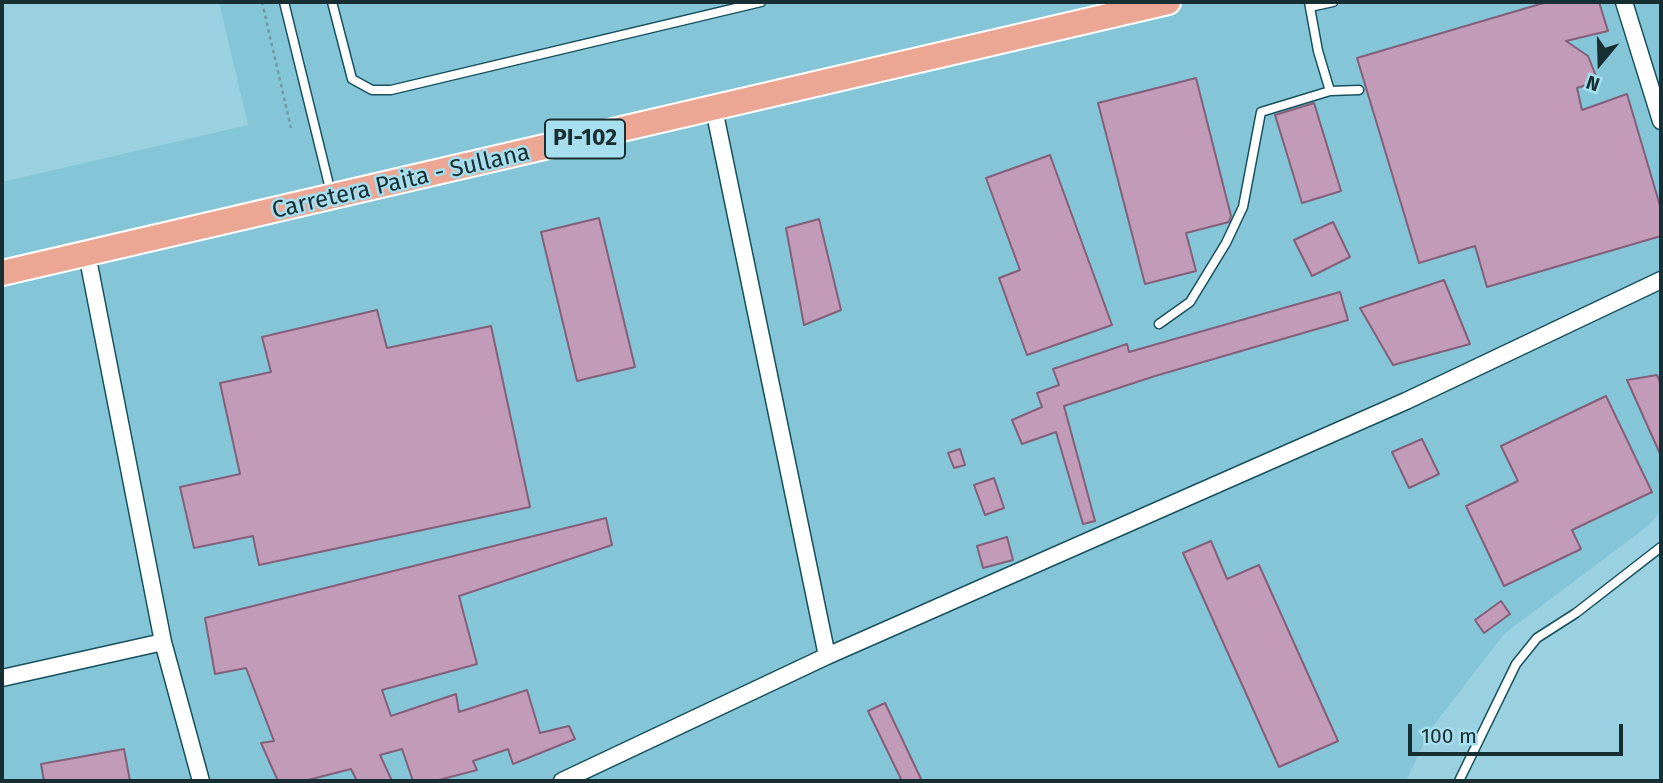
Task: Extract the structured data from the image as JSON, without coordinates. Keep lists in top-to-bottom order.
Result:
{
  "streets": {
    "main road": ["PI-102", "Carretera Paita - Sullana"]
  },
  "scale_bar": "100 m",
  "north": "bottom"
}
